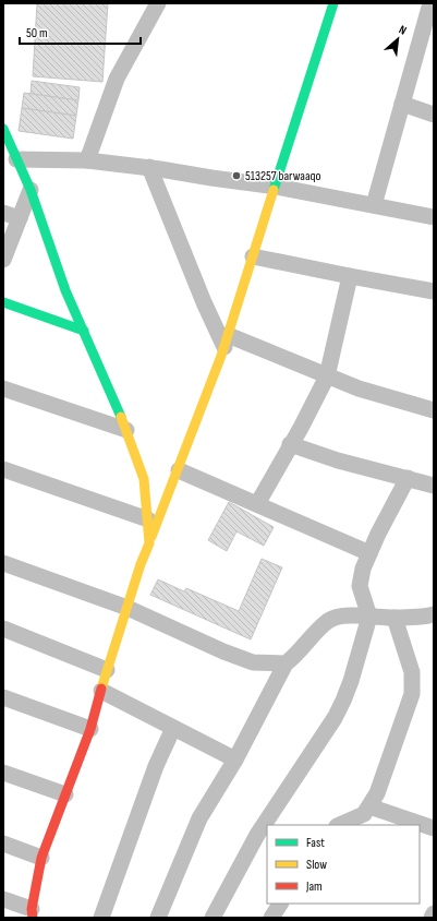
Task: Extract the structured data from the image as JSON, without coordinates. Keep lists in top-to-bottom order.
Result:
{
  "places": ["513257 barwaaqo"],
  "legend": ["Fast", "Slow", "Jam"],
  "scale_bar": "50 m",
  "north": "top right"
}
